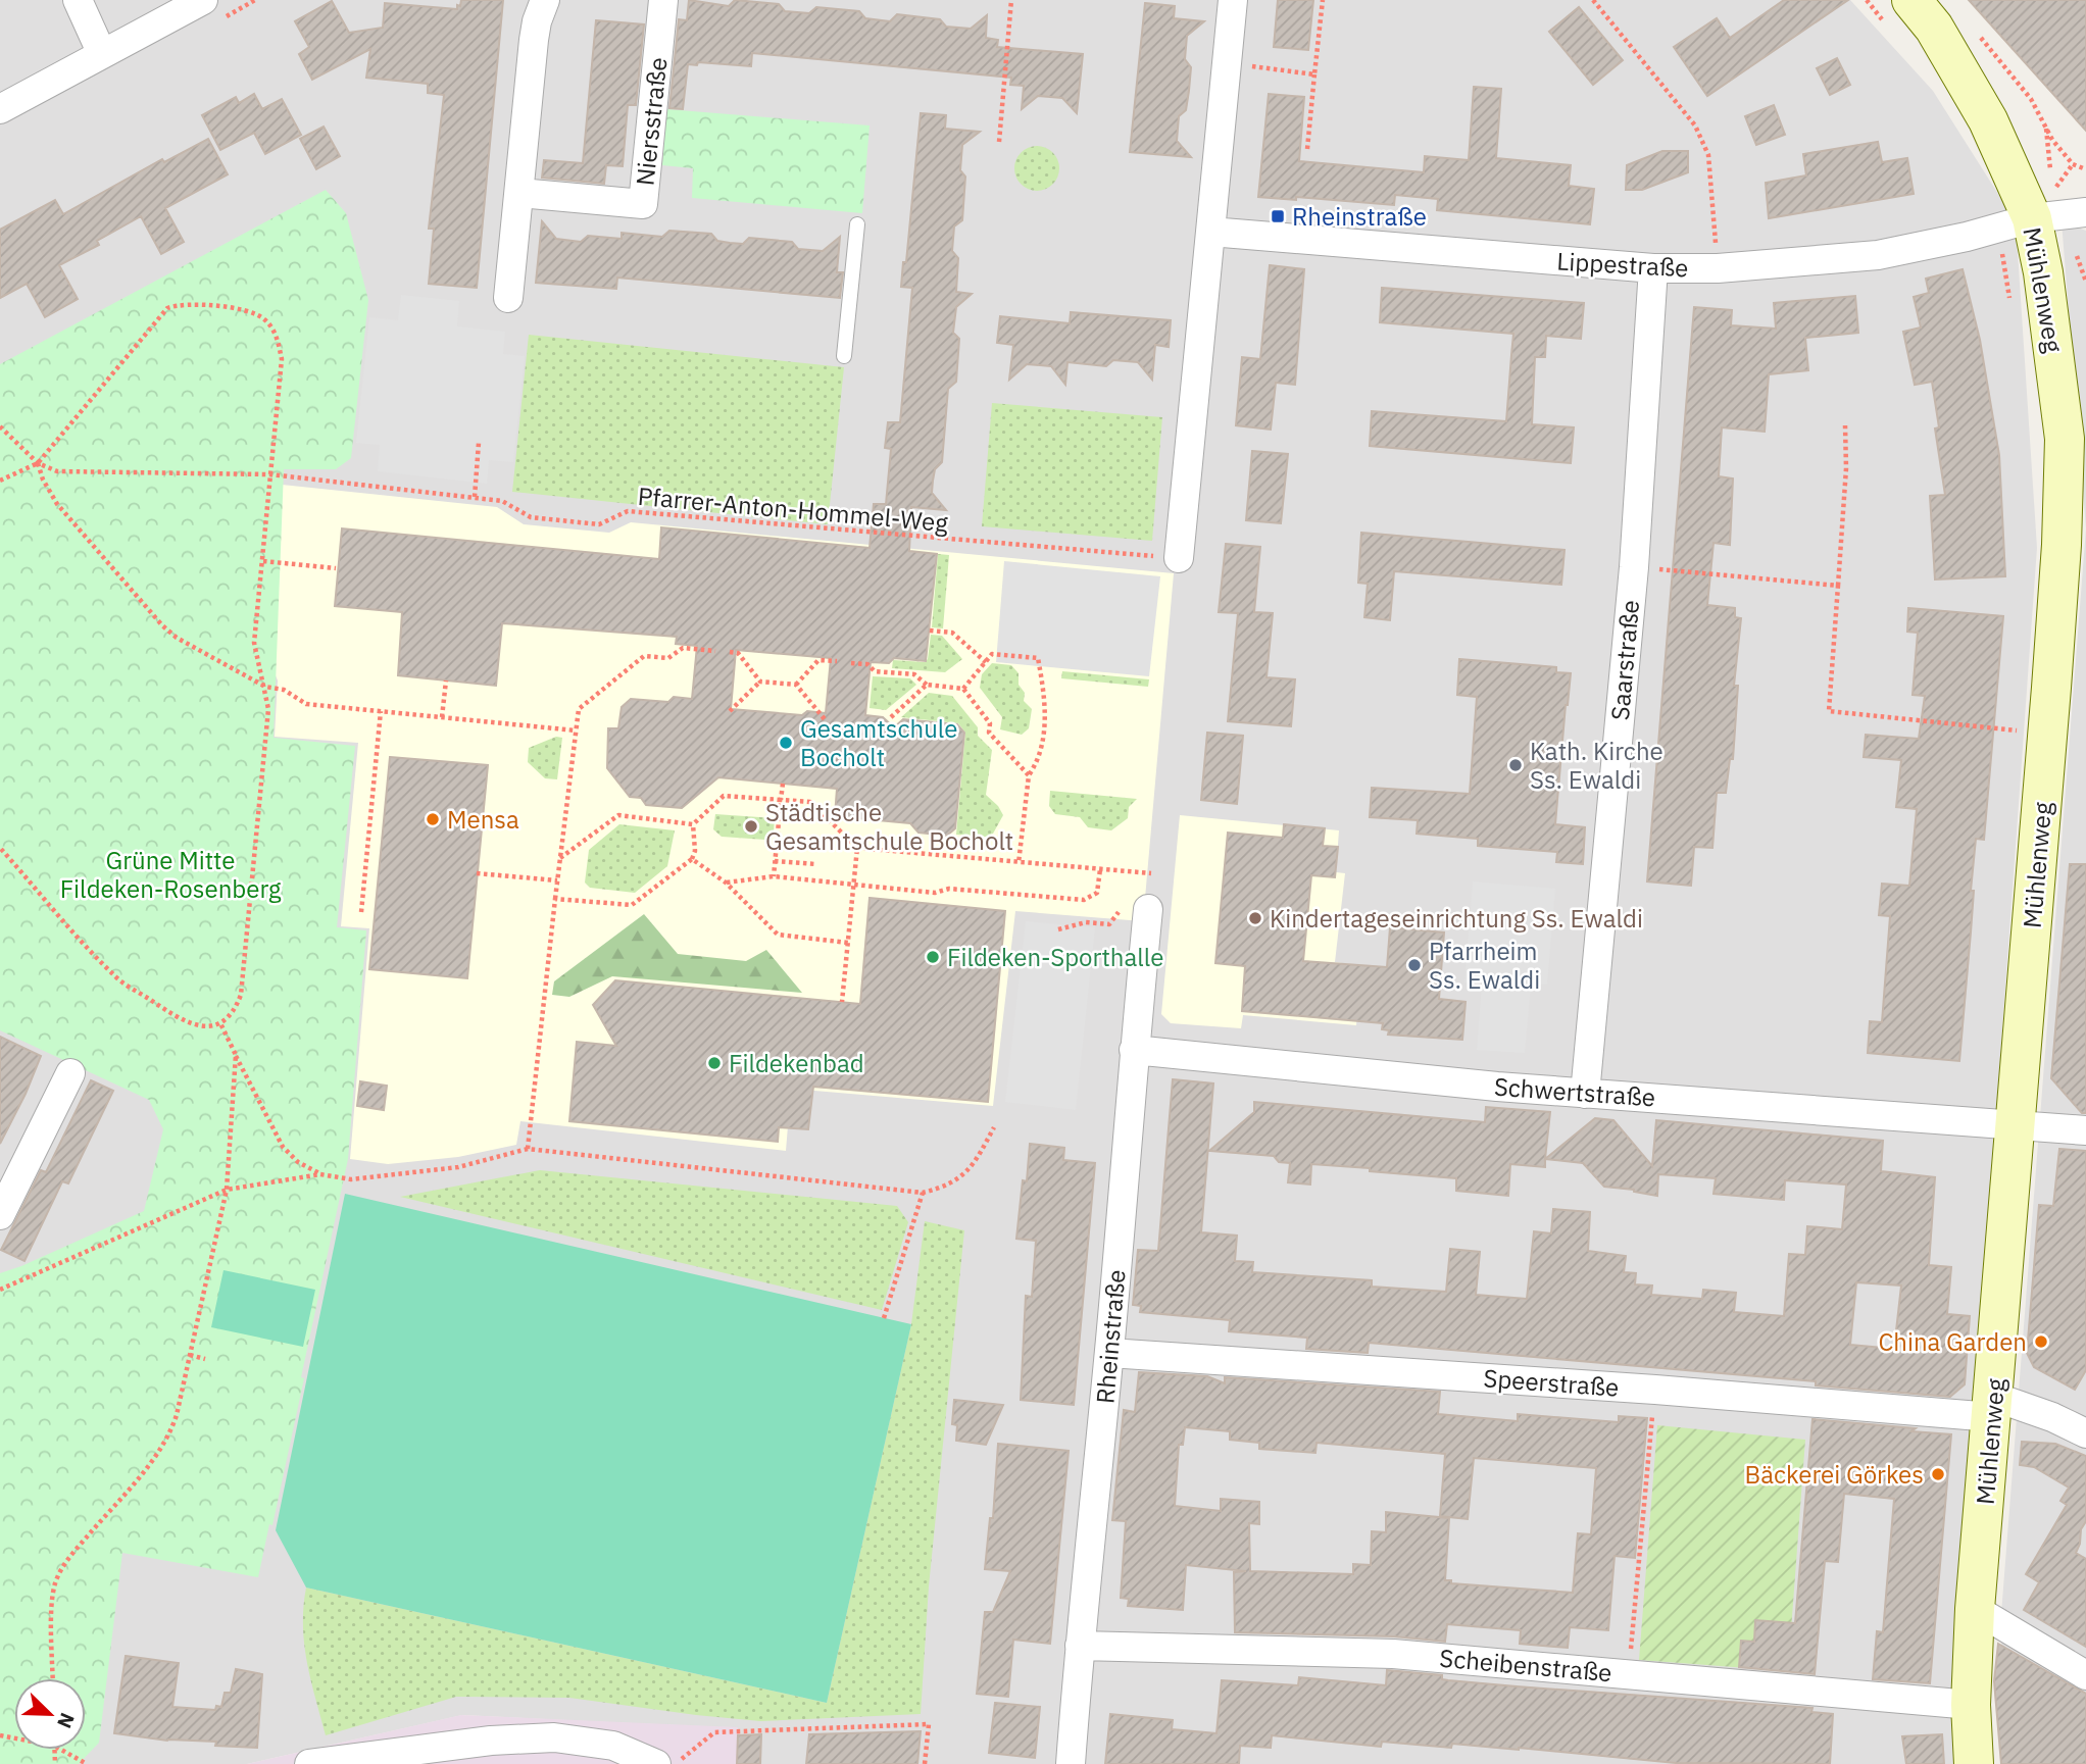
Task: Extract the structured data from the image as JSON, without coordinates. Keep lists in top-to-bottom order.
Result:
{
  "streets": {
    "main road": ["Mühlenweg"],
    "street": [
      "Niersstraße",
      "Lippestraße",
      "Saarstraße",
      "Schwertstraße",
      "Rheinstraße",
      "Speerstraße",
      "Scheibenstraße"
    ],
    "path": ["Pfarrer-Anton-Hommel-Weg"]
  },
  "crossings": [
    ["Lippestraße", "Mühlenweg"],
    ["Lippestraße", "Saarstraße"],
    ["Mühlenweg", "Schwertstraße"],
    ["Mühlenweg", "Speerstraße"],
    ["Mühlenweg", "Scheibenstraße"],
    ["Saarstraße", "Schwertstraße"],
    ["Schwertstraße", "Rheinstraße"],
    ["Rheinstraße", "Speerstraße"],
    ["Rheinstraße", "Scheibenstraße"]
  ],
  "parks": ["Grüne Mitte Fildeken-Rosenberg"],
  "places": {
    "transit": ["Rheinstraße"],
    "other": [
      "Gesamtschule Bocholt",
      "Kath. Kirche Ss. Ewaldi",
      "Mensa",
      "Städtische Gesamtschule Bocholt",
      "Kindertageseinrichtung Ss. Ewaldi",
      "Fildeken-Sporthalle",
      "Pfarrheim Ss. Ewaldi",
      "Fildekenbad",
      "China Garden",
      "Bäckerei Görkes"
    ]
  },
  "north": "bottom right"
}
